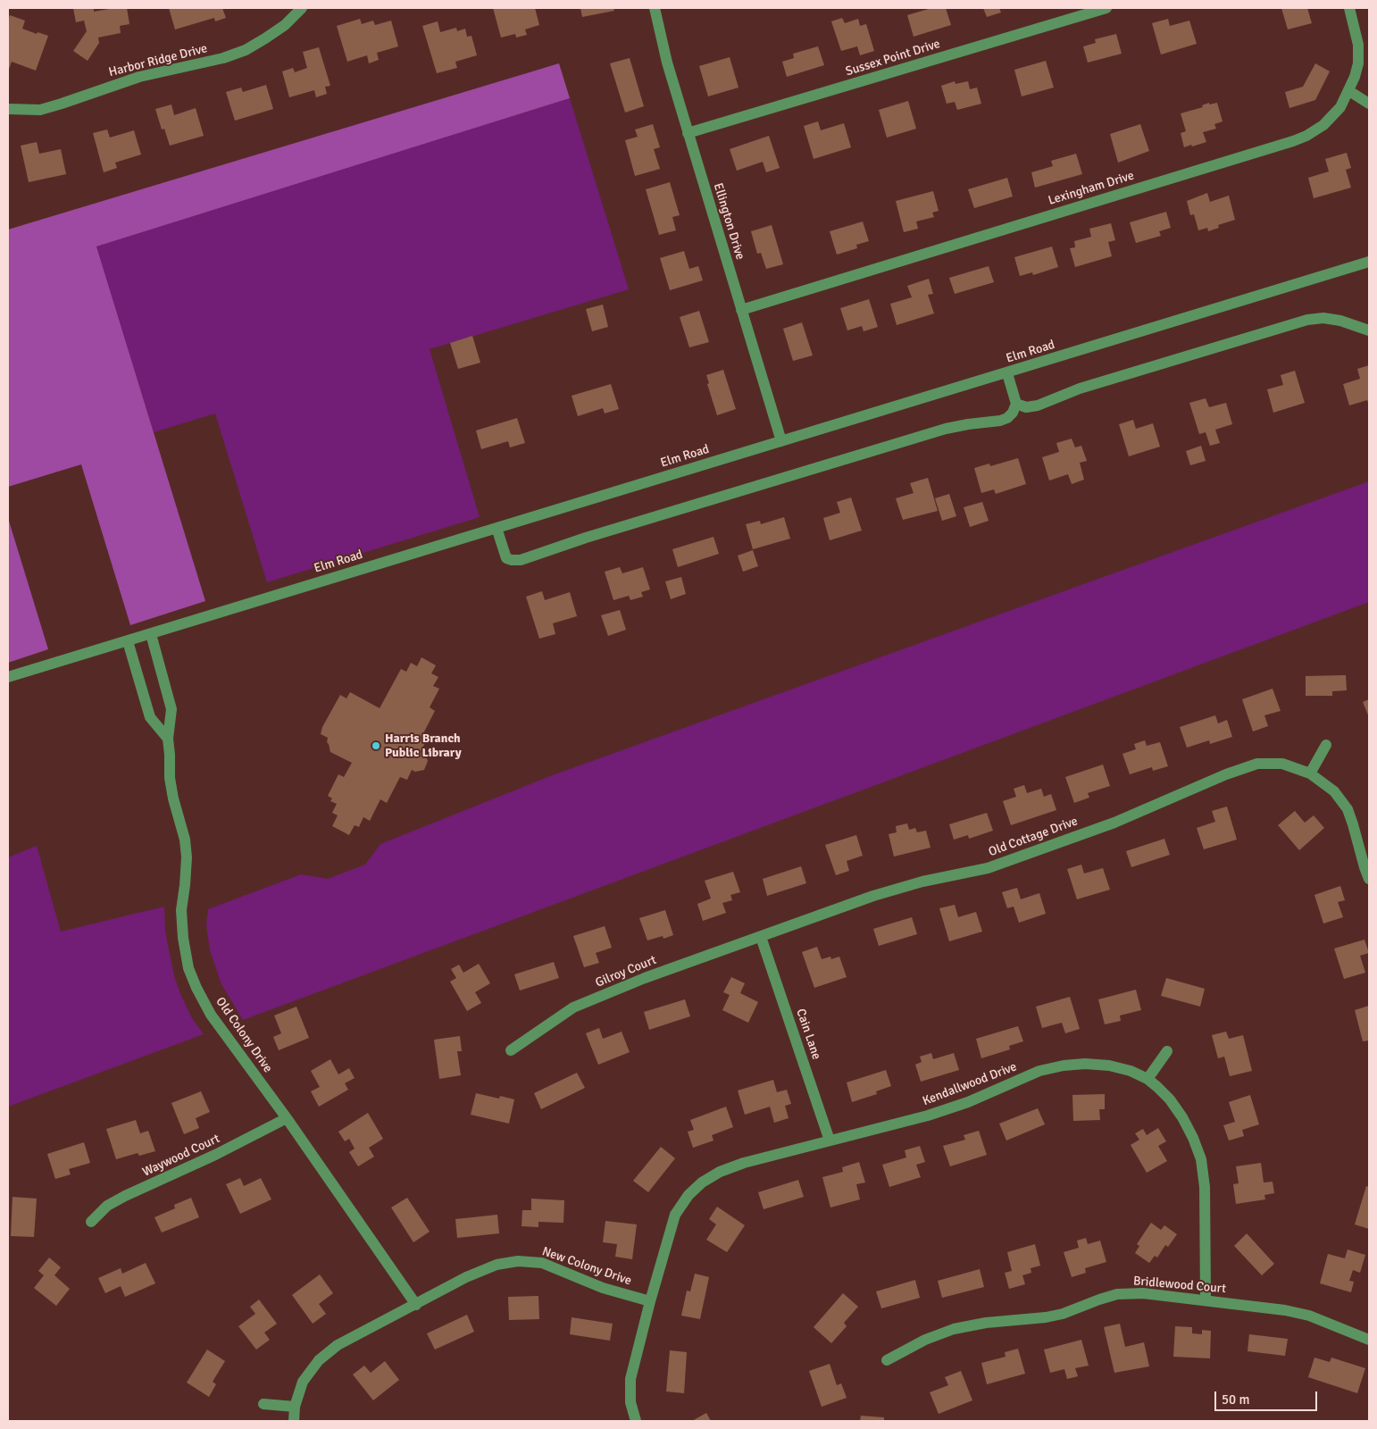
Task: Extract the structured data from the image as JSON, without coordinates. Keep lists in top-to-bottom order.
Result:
{
  "streets": {
    "street": [
      "Sussex Point Drive",
      "Harbor Ridge Drive",
      "Lexingham Drive",
      "Ellington Drive",
      "Elm Road",
      "Old Cottage Drive",
      "Gilroy Court",
      "Cain Lane",
      "Old Colony Drive",
      "Kendallwood Drive",
      "Waywood Court",
      "New Colony Drive",
      "Bridlewood Court"
    ]
  },
  "crossings": [
    ["Sussex Point Drive", "Ellington Drive"],
    ["Lexingham Drive", "Ellington Drive"],
    ["Ellington Drive", "Elm Road"],
    ["Elm Road", "Old Colony Drive"],
    ["Old Cottage Drive", "Gilroy Court"],
    ["Old Cottage Drive", "Cain Lane"],
    ["Gilroy Court", "Cain Lane"],
    ["Cain Lane", "Kendallwood Drive"],
    ["Old Colony Drive", "Waywood Court"],
    ["Old Colony Drive", "New Colony Drive"],
    ["Kendallwood Drive", "New Colony Drive"],
    ["Kendallwood Drive", "Bridlewood Court"]
  ],
  "places": ["Harris Branch Public Library"],
  "scale_bar": "50 m"
}
